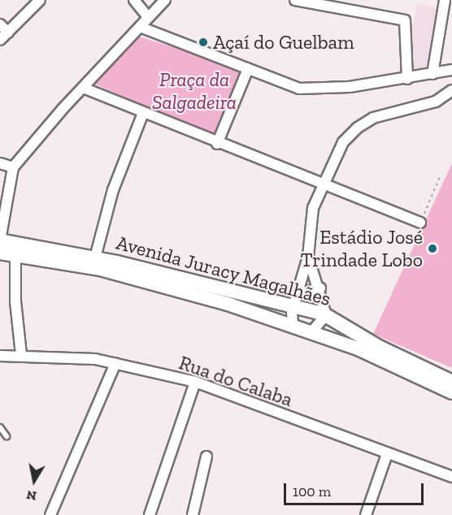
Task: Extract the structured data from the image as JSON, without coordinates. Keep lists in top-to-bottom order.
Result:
{
  "streets": {
    "main road": ["Avenida Juracy Magalhães"],
    "street": ["Rua do Calaba"]
  },
  "parks": ["Praça da Salgadeira"],
  "places": ["Açaí do Guelbam", "Estádio José Trindade Lobo"],
  "scale_bar": "100 m",
  "north": "bottom"
}
